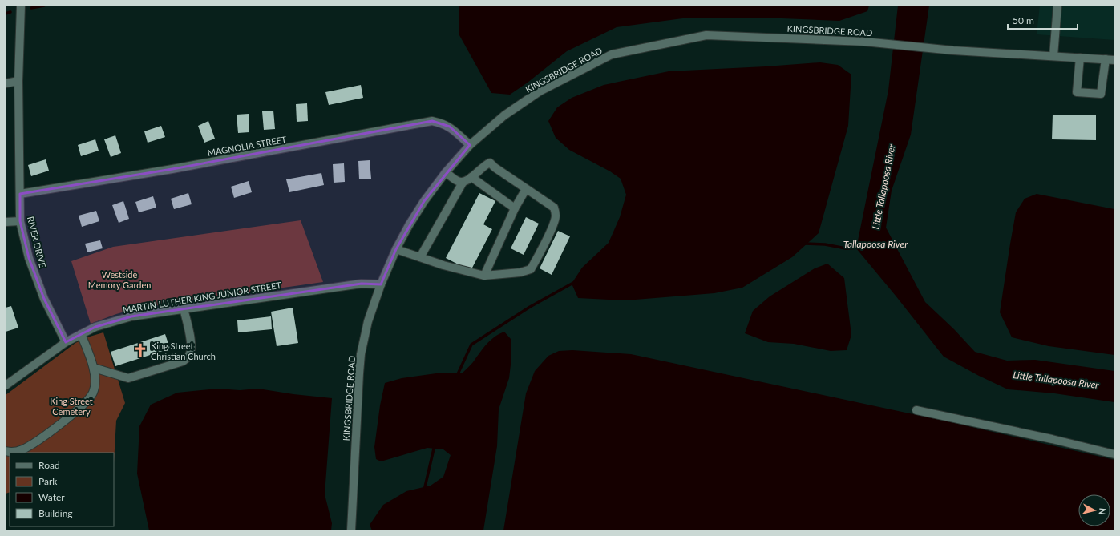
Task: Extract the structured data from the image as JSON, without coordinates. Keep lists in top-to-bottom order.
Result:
{
  "streets": {
    "street": [
      "KINGSBRIDGE ROAD",
      "MAGNOLIA STREET",
      "RIVER DRIVE",
      "MARTIN LUTHER KING JUNIOR STREET"
    ]
  },
  "crossings": [
    ["KINGSBRIDGE ROAD", "MAGNOLIA STREET"],
    ["KINGSBRIDGE ROAD", "MARTIN LUTHER KING JUNIOR STREET"],
    ["MAGNOLIA STREET", "RIVER DRIVE"],
    ["RIVER DRIVE", "MARTIN LUTHER KING JUNIOR STREET"]
  ],
  "water": ["Little Tallapoosa River", "Tallapoosa River"],
  "parks": ["Westside Memory Garden", "King Street Cemetery"],
  "places": {
    "church": ["King Street Christian Church"]
  },
  "legend": [
    "Road",
    "Park",
    "Water",
    "Building"
  ],
  "scale_bar": "50 m",
  "north": "right"
}
